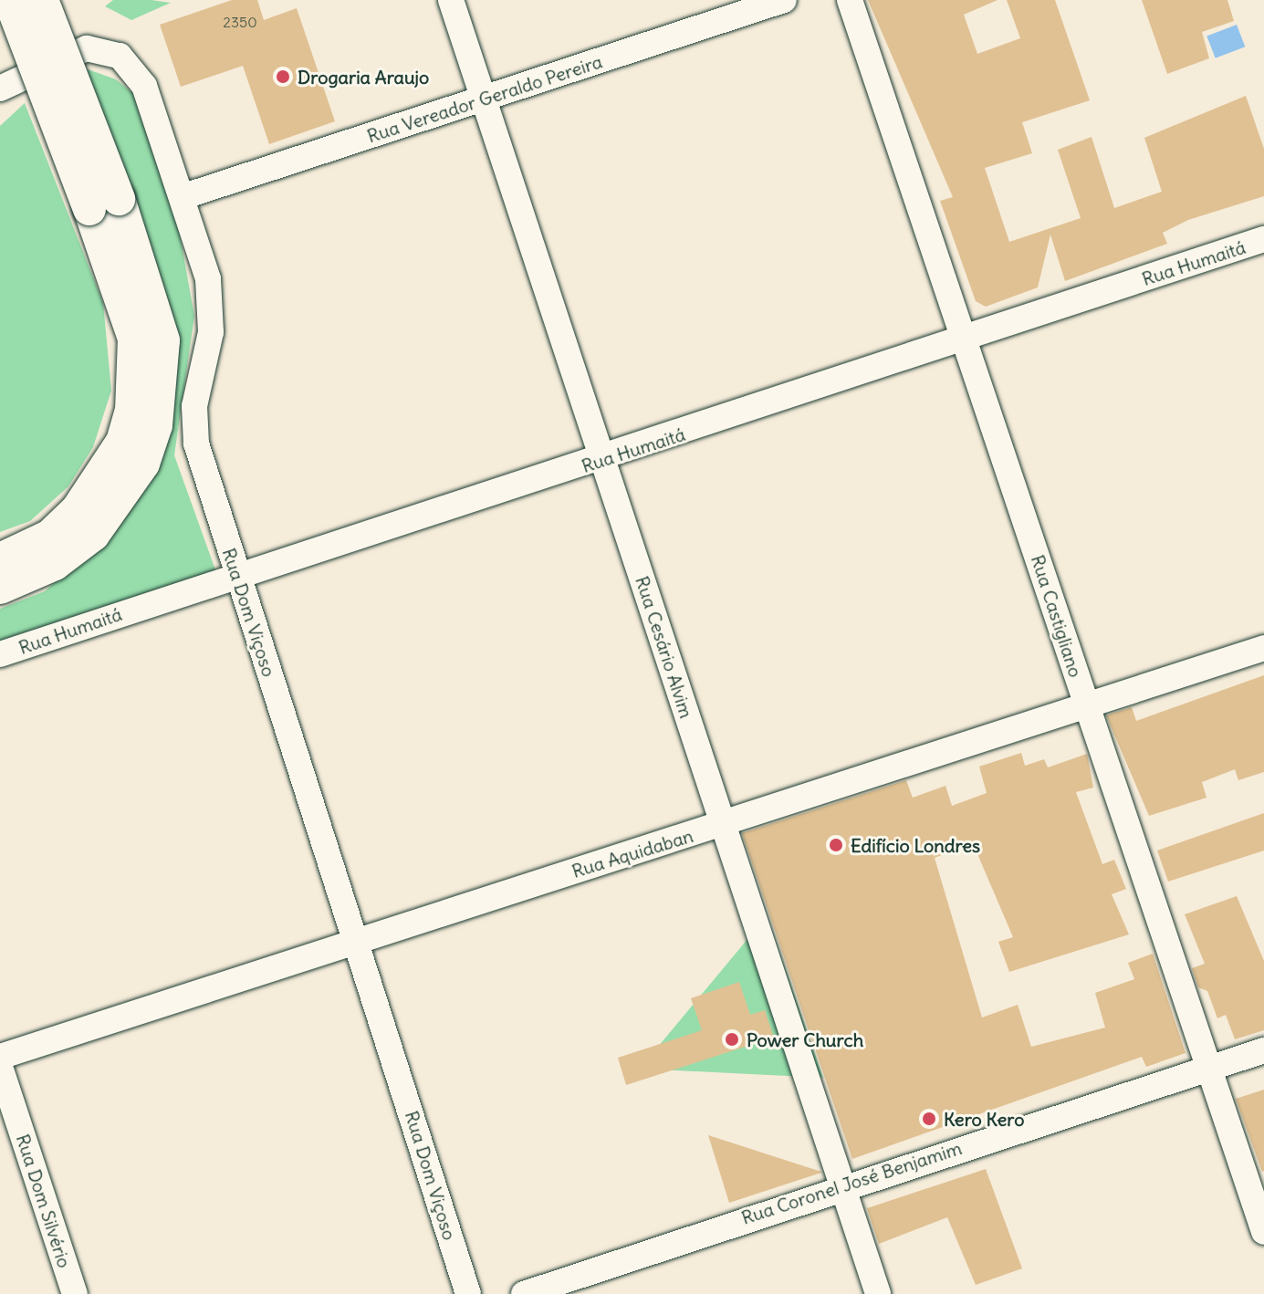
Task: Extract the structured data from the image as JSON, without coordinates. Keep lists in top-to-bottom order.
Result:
{
  "streets": {
    "street": [
      "Rua Vereador Geraldo Pereira",
      "Rua Humaitá",
      "Rua Dom Viçoso",
      "Rua Castigliano",
      "Rua Cesário Alvim",
      "Rua Aquidaban",
      "Rua Coronel José Benjamim",
      "Rua Dom Silvério"
    ]
  },
  "crossings": [
    ["Rua Vereador Geraldo Pereira", "Rua Dom Viçoso"],
    ["Rua Vereador Geraldo Pereira", "Rua Cesário Alvim"],
    ["Rua Humaitá", "Rua Dom Viçoso"],
    ["Rua Humaitá", "Rua Castigliano"],
    ["Rua Humaitá", "Rua Cesário Alvim"],
    ["Rua Dom Viçoso", "Rua Aquidaban"],
    ["Rua Castigliano", "Rua Aquidaban"],
    ["Rua Castigliano", "Rua Coronel José Benjamim"],
    ["Rua Cesário Alvim", "Rua Aquidaban"],
    ["Rua Cesário Alvim", "Rua Coronel José Benjamim"]
  ],
  "places": [
    "Drogaria Araujo",
    "Edifício Londres",
    "Power Church",
    "Kero Kero"
  ],
  "house_numbers": ["2350"]
}
